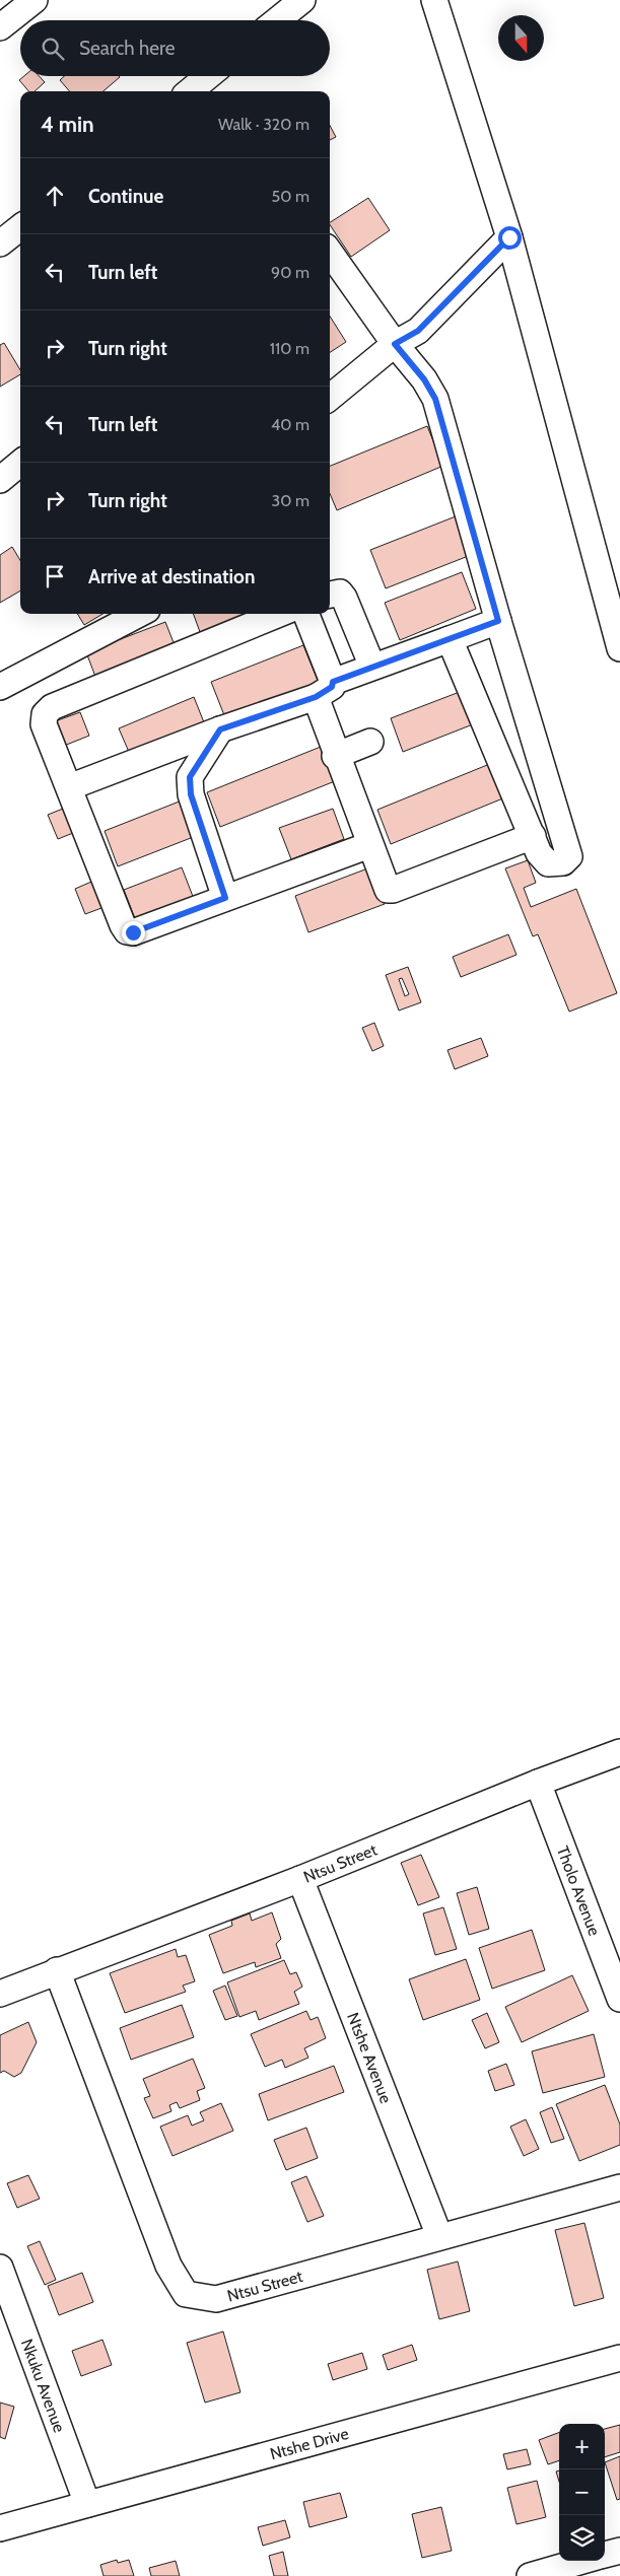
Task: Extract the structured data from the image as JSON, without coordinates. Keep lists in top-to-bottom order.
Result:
{
  "streets": {
    "street": [
      "Ntsu Street",
      "Tholo Avenue",
      "Ntshe Avenue",
      "Nkuku Avenue",
      "Ntshe Drive"
    ]
  },
  "crossings": [
    ["Ntsu Street", "Tholo Avenue"],
    ["Ntsu Street", "Ntshe Avenue"],
    ["Nkuku Avenue", "Ntshe Drive"]
  ],
  "north": "bottom",
  "page": {
    "search": "Search here",
    "heading": ["4 min", "Walk · 320 m"],
    "list": [
      ["Continue", "50 m"],
      ["Turn left", "90 m"],
      ["Turn right", "110 m"],
      ["Turn left", "40 m"],
      ["Turn right", "30 m"],
      "Arrive at destination"
    ],
    "map_buttons": ["+", "−"]
  }
}
